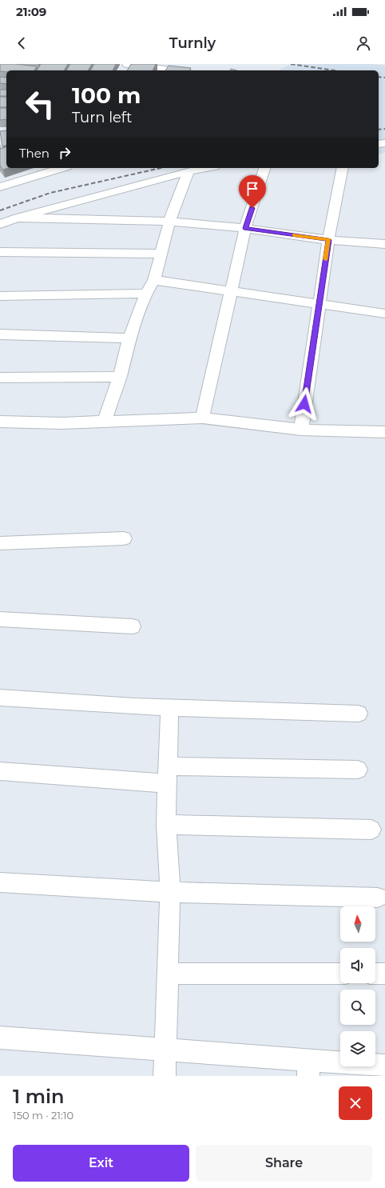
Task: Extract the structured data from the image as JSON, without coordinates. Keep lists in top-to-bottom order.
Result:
{
  "north": "top",
  "page": {
    "status": "21:09",
    "header": "Turnly",
    "turn": ["100 m", "Turn left"],
    "then": "Then",
    "heading": ["1 min", "150 m · 21:10"],
    "buttons": ["Exit", "Share"]
  }
}
